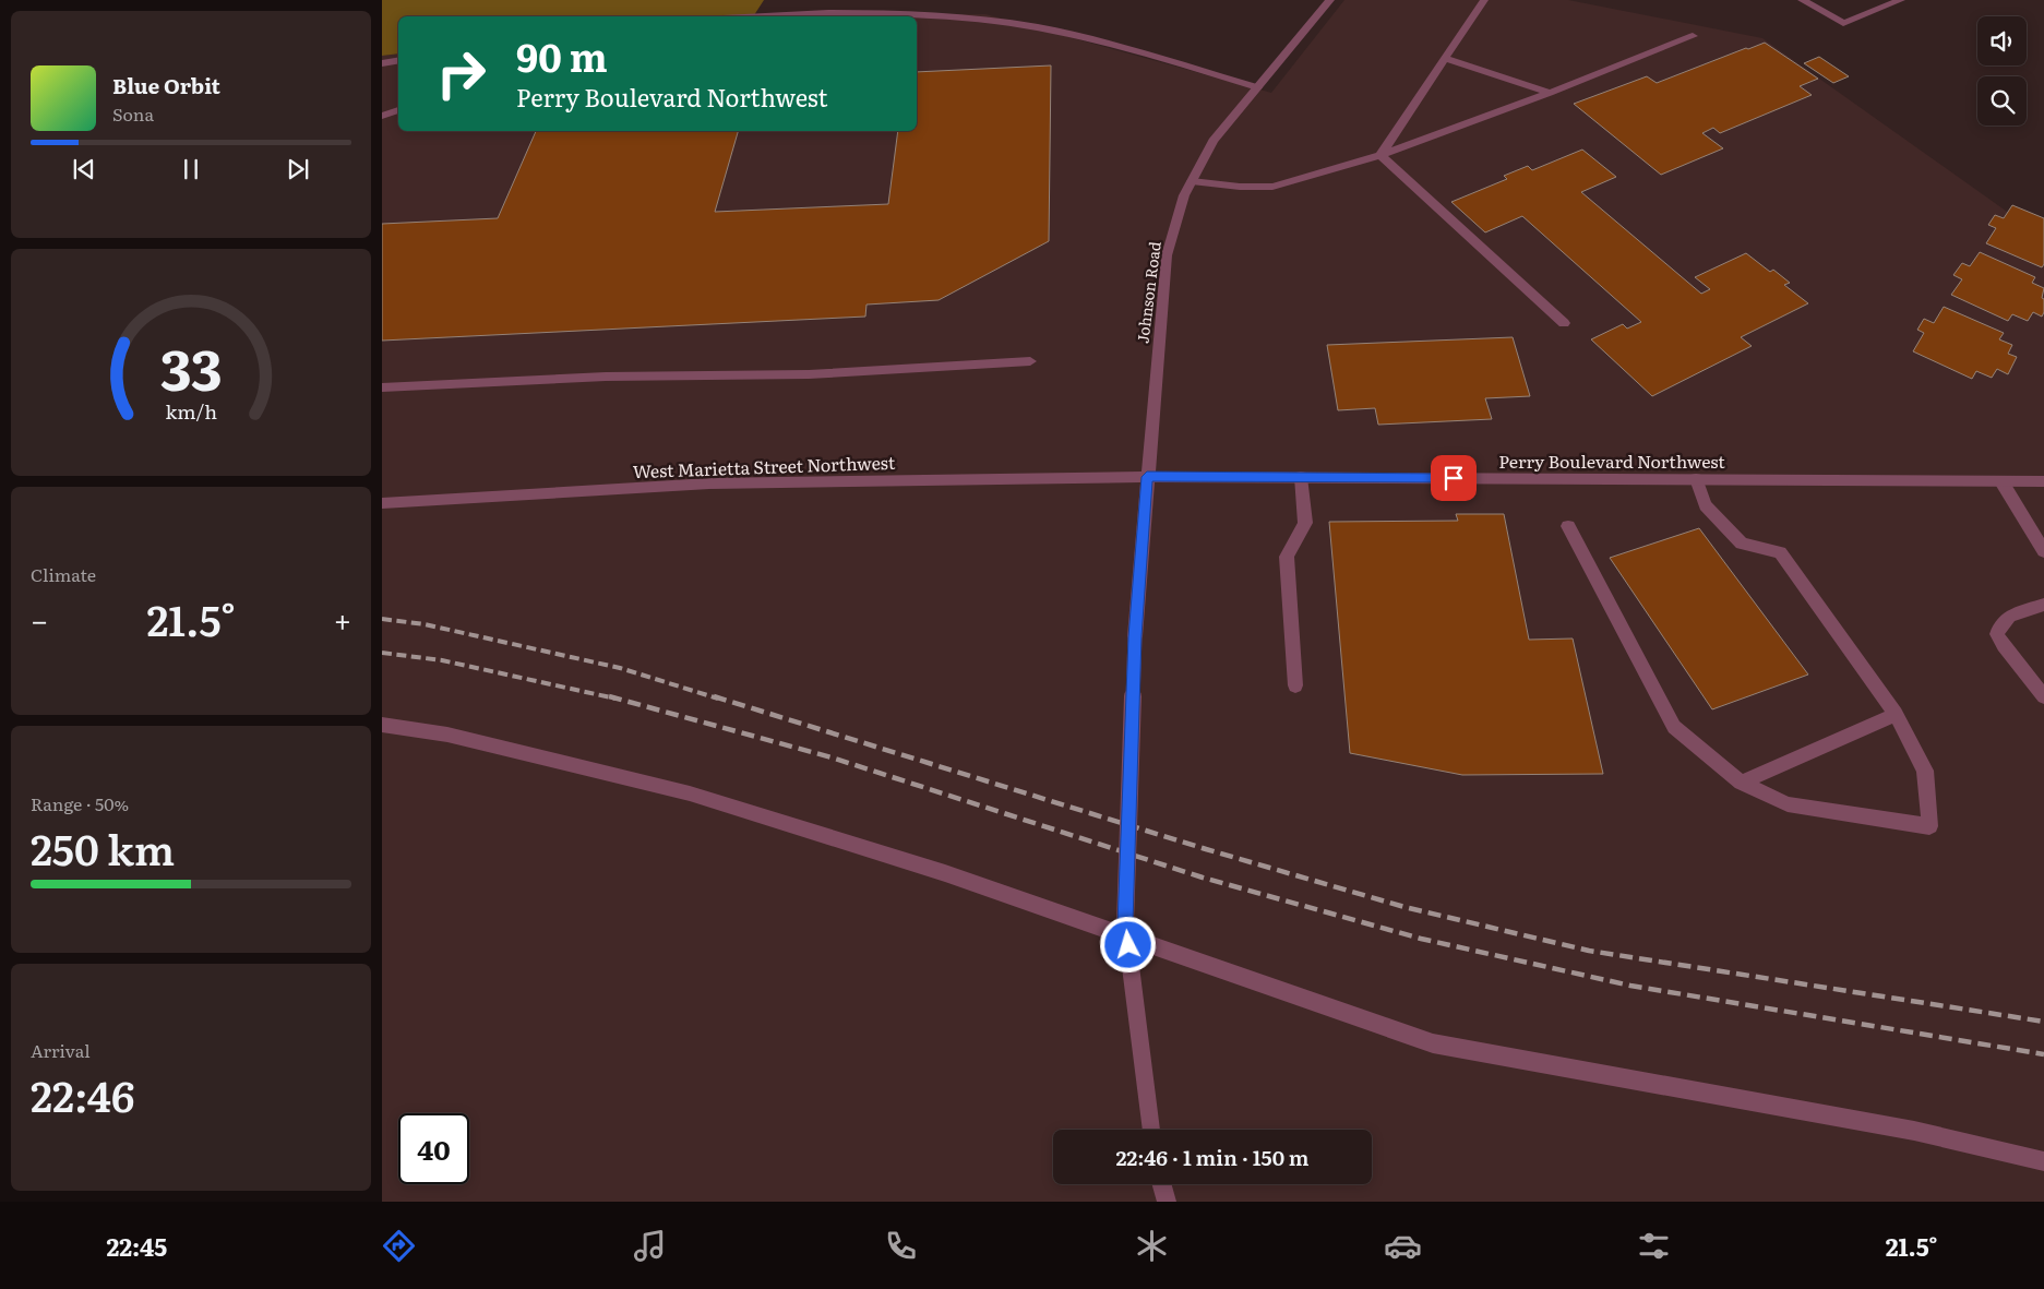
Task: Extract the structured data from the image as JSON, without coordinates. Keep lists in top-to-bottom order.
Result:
{
  "streets": {
    "street": ["Johnson Road", "Perry Boulevard Northwest", "West Marietta Street Northwest"]
  },
  "crossings": [
    ["Johnson Road", "Perry Boulevard Northwest"],
    ["Johnson Road", "West Marietta Street Northwest"],
    ["Perry Boulevard Northwest", "West Marietta Street Northwest"]
  ],
  "page": {
    "turn": ["90 m", "Perry Boulevard Northwest"],
    "song": ["Blue Orbit", "Sona"],
    "tile": [
      "Climate",
      ["Range · 50%", "250 km"],
      ["Arrival", "22:46"]
    ],
    "heat": ["−", "21.5°", "+"],
    "limit": "40",
    "trip": "22:46 · 1 min · 150 m",
    "tabs": ["22:45", "21.5°"],
    "gauge": ["33", "km/h"]
  }
}
